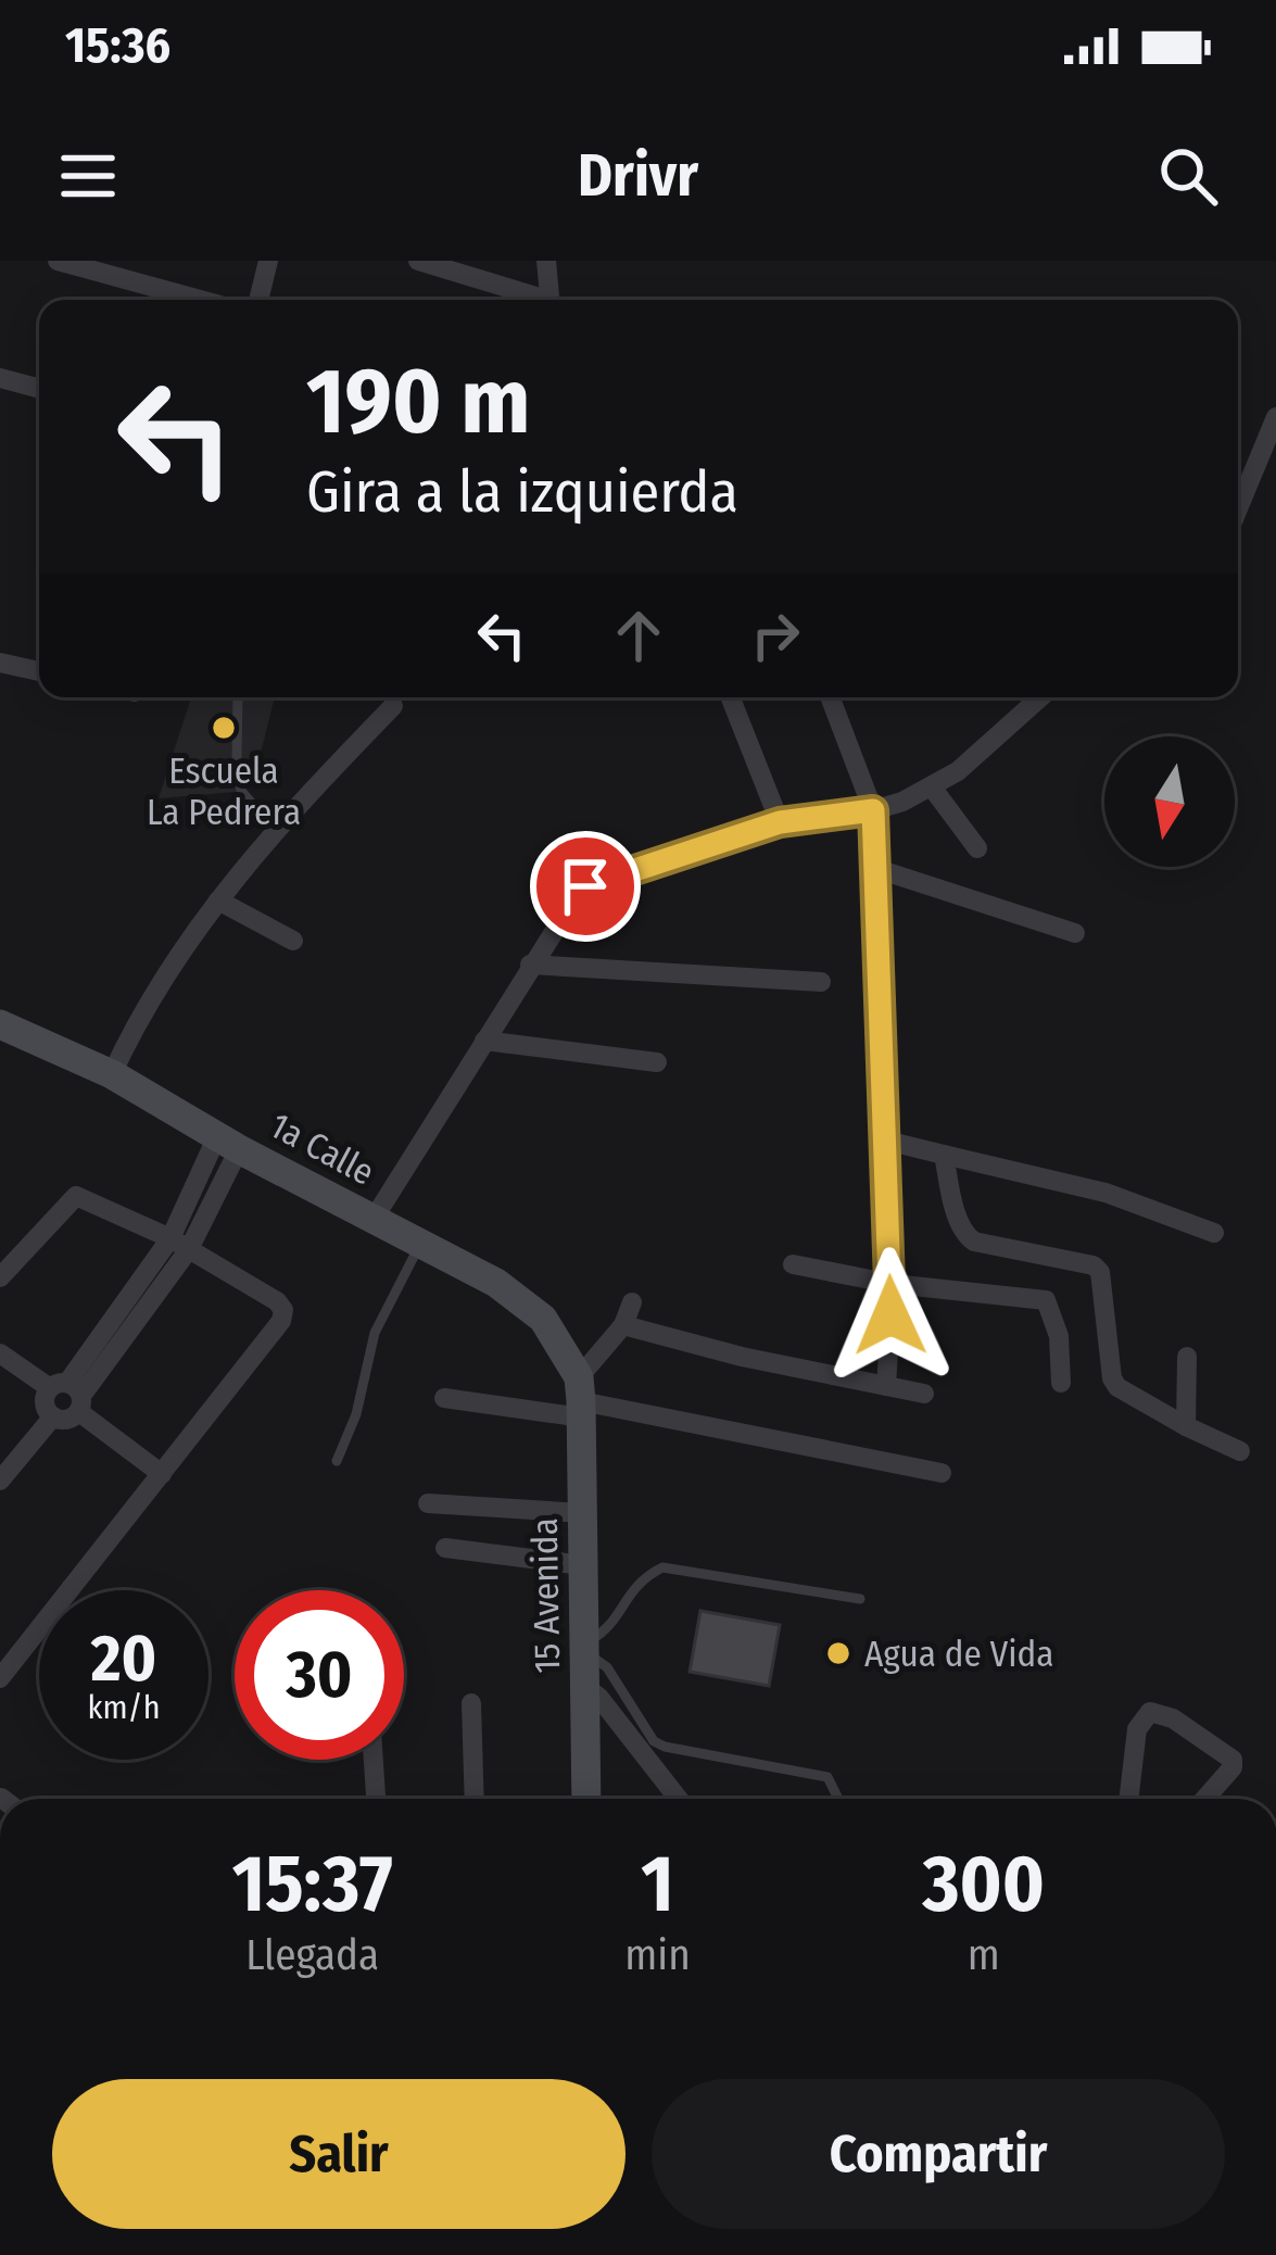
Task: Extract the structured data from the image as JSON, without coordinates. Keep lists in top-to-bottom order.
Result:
{
  "streets": {
    "street": ["1a Calle", "15 Avenida"]
  },
  "crossings": [
    ["1a Calle", "15 Avenida"]
  ],
  "places": ["Escuela La Pedrera", "Agua de Vida"],
  "north": "bottom",
  "page": {
    "status": "15:36",
    "header": "Drivr",
    "turn": ["190 m", "Gira a la izquierda"],
    "speed": "20 km/h",
    "limit": "30",
    "eta": [
      "15:37",
      "Llegada",
      "1",
      "min",
      "300",
      "m"
    ],
    "buttons": ["Salir", "Compartir"]
  }
}
